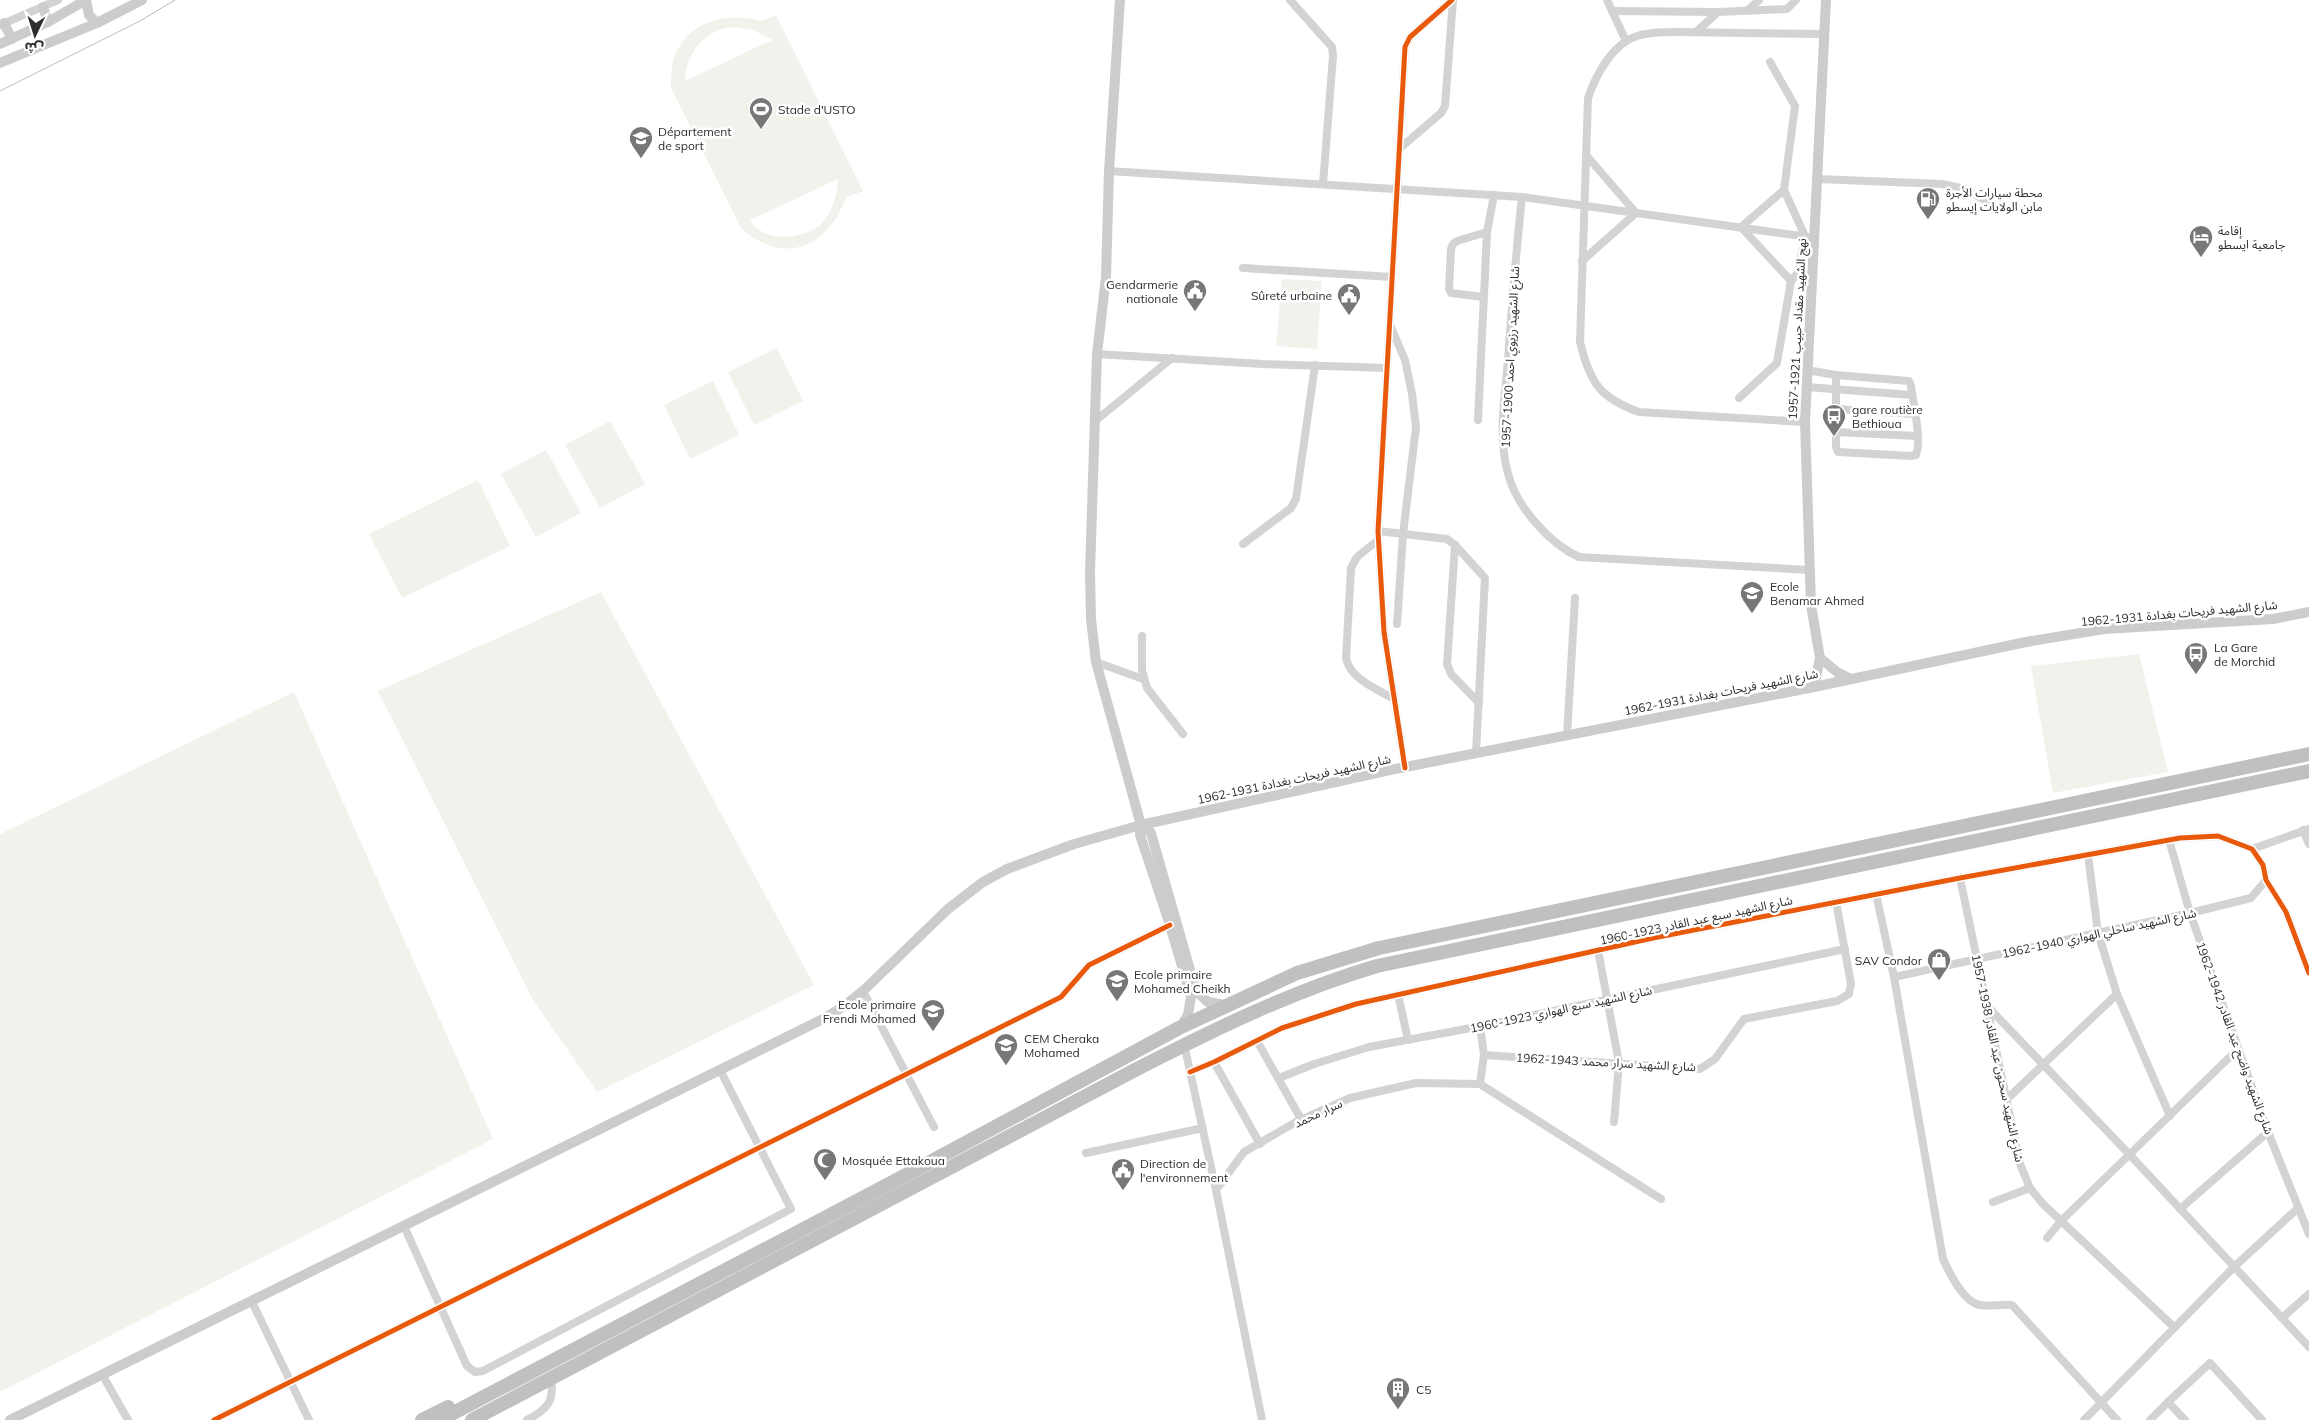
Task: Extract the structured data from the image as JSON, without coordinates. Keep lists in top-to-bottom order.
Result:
{
  "streets": {
    "main road": ["نهج الشهيد مقداد حبيب 1921-1957", "شارع الشهيد فريحات بغدادة 1931-1962"],
    "street": [
      "شارع الشهيد رزيوي احمد 1900-1957",
      "شارع الشهيد سبع عبد القادر 1923-1960",
      "شارع الشهيد ساحلي الهواري 1940-1962",
      "شارع الشهيد سبع الهواري 1923-1960",
      "شارع الشهيد واضح عبد القادر 1942-1962",
      "شارع الشهيد سحنون عبد القادر 1938-1957",
      "شارع الشهيد سرار محمد 1943-1962",
      "سرار محمد"
    ]
  },
  "crossings": [
    ["نهج الشهيد مقداد حبيب 1921-1957", "شارع الشهيد رزيوي احمد 1900-1957"],
    ["شارع الشهيد سبع عبد القادر 1923-1960", "شارع الشهيد واضح عبد القادر 1942-1962"],
    ["شارع الشهيد سبع عبد القادر 1923-1960", "شارع الشهيد سحنون عبد القادر 1938-1957"],
    ["شارع الشهيد سبع عبد القادر 1923-1960", "شارع الشهيد سرار محمد 1943-1962"],
    ["شارع الشهيد ساحلي الهواري 1940-1962", "شارع الشهيد واضح عبد القادر 1942-1962"],
    ["شارع الشهيد ساحلي الهواري 1940-1962", "شارع الشهيد سحنون عبد القادر 1938-1957"],
    ["شارع الشهيد سبع الهواري 1923-1960", "شارع الشهيد سرار محمد 1943-1962"]
  ],
  "places": {
    "sports": ["Stade d'USTO"],
    "school or university": [
      "Département de sport",
      "Ecole Benamar Ahmed",
      "Ecole primaire Mohamed Cheikh",
      "Ecole primaire Frendi Mohamed",
      "CEM Cheraka Mohamed"
    ],
    "fuel station": ["محطة سيارات الأجرة مابن الولايات إيسطو"],
    "hotel": ["إقامة جامعية ايسطو"],
    "public building": ["Gendarmerie nationale", "Sûreté urbaine", "Direction de l'environnement"],
    "bus stop": ["gare routière Bethioua", "La Gare de Morchid"],
    "shop": ["SAV Condor"],
    "mosque": ["Mosquée Ettakoua"],
    "building": ["C5"]
  },
  "north": "bottom"
}
